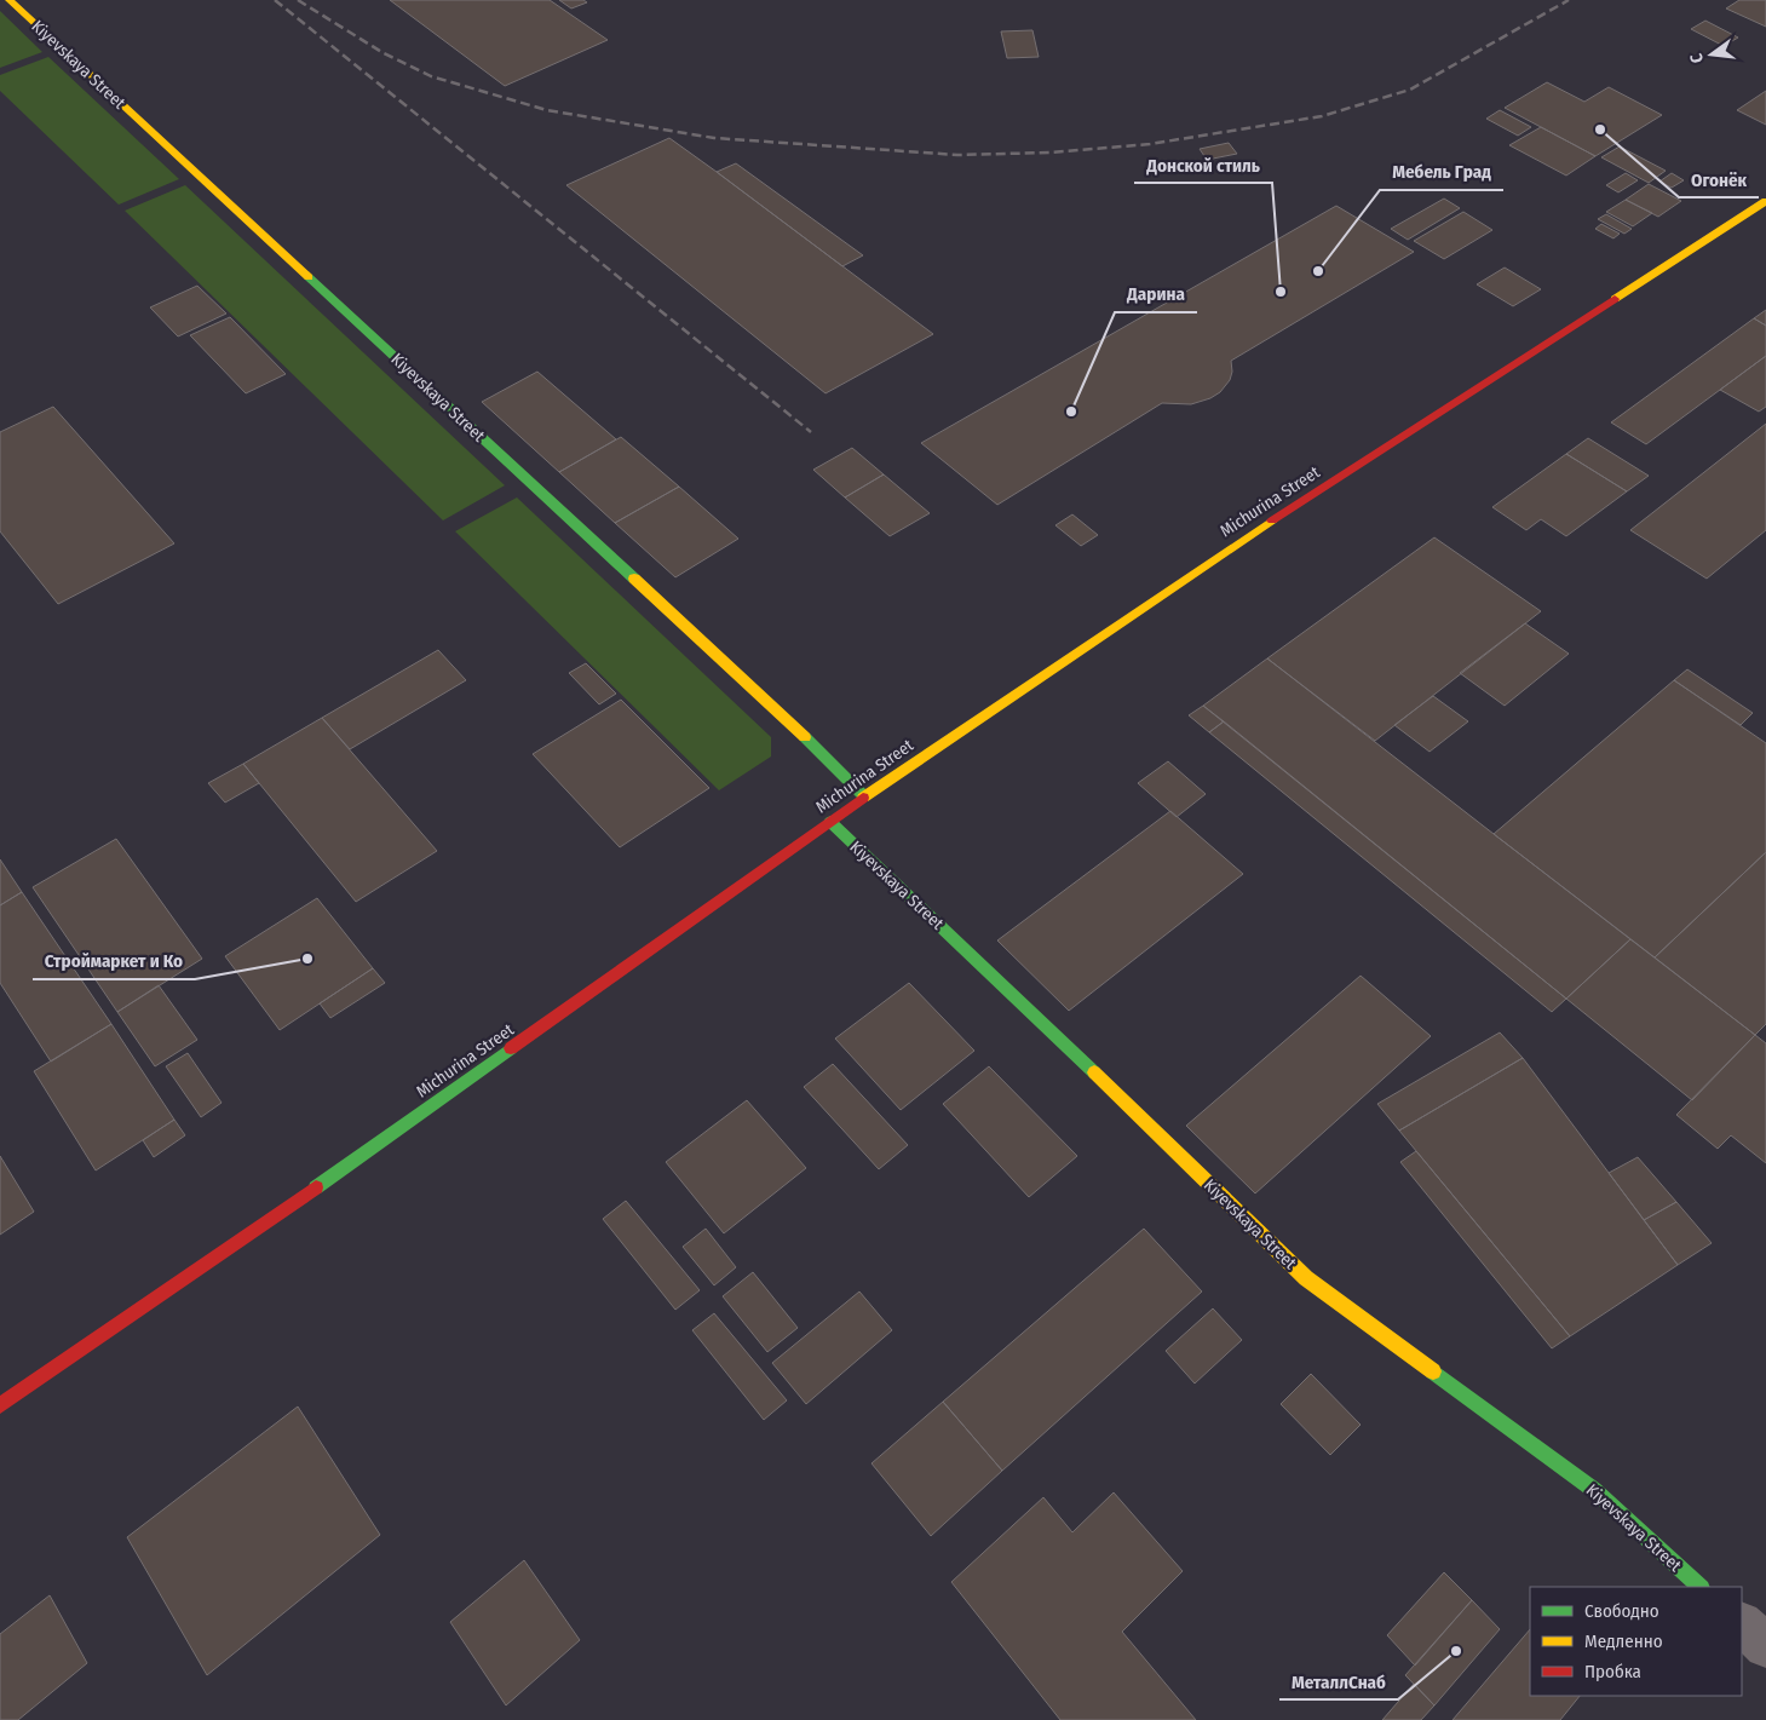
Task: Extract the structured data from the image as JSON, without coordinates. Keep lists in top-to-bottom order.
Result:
{
  "streets": {
    "street": ["Kiyevskaya Street", "Michurina Street"]
  },
  "crossings": [
    ["Kiyevskaya Street", "Michurina Street"]
  ],
  "places": [
    "Огонёк",
    "Мебель Град",
    "Донской стиль",
    "Дарина",
    "Строймаркет и Ко",
    "МеталлСнаб"
  ],
  "legend": ["Свободно", "Медленно", "Пробка"],
  "north": "left"
}
